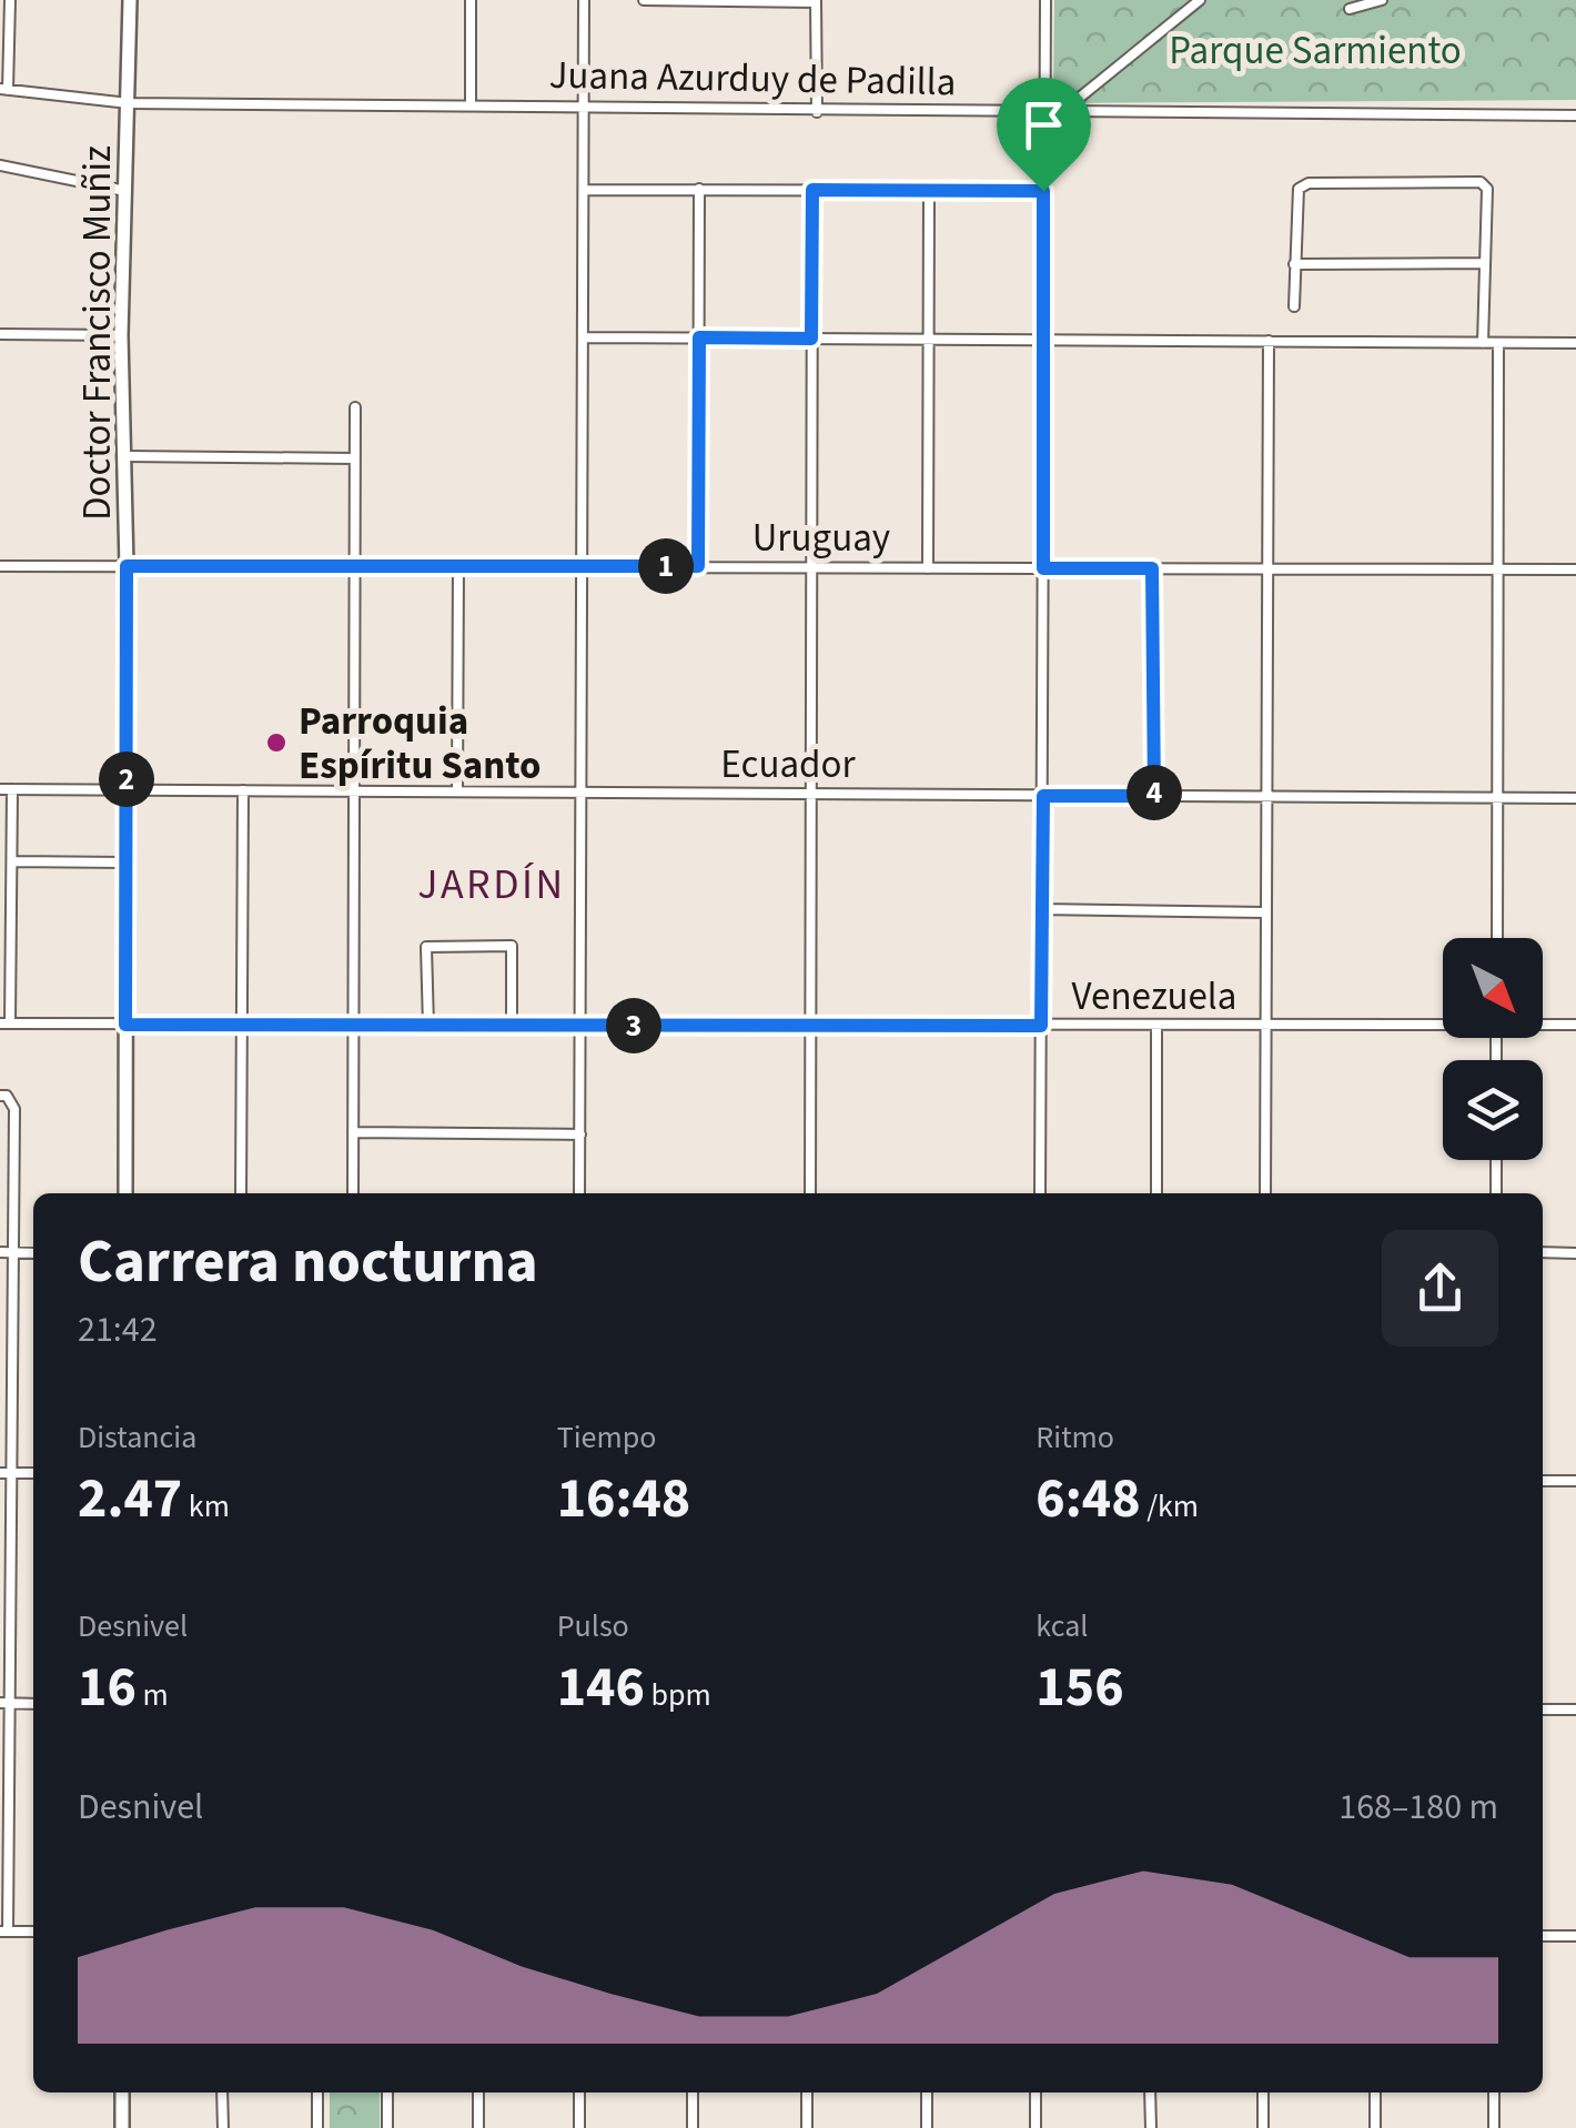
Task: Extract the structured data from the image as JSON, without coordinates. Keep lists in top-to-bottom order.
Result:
{
  "streets": {
    "main road": ["Doctor Francisco Muñiz"],
    "street": [
      "Juana Azurduy de Padilla",
      "Uruguay",
      "Ecuador",
      "Venezuela"
    ]
  },
  "crossings": [
    ["Juana Azurduy de Padilla", "Doctor Francisco Muñiz"],
    ["Doctor Francisco Muñiz", "Uruguay"],
    ["Doctor Francisco Muñiz", "Ecuador"],
    ["Doctor Francisco Muñiz", "Venezuela"]
  ],
  "districts": ["JARDÍN"],
  "parks": ["Parque Sarmiento"],
  "places": ["Parroquia Espíritu Santo"],
  "north": "bottom right",
  "page": {
    "pins": [
      "1",
      "2",
      "4",
      "3"
    ],
    "heading": ["Carrera nocturna", "21:42"],
    "stats": [
      ["Distancia", "2.47 km"],
      ["Tiempo", "16:48"],
      ["Ritmo", "6:48 /km"],
      ["Desnivel", "16 m"],
      ["Pulso", "146 bpm"],
      ["kcal", "156"]
    ],
    "chart": ["Desnivel", "168–180 m"]
  }
}
